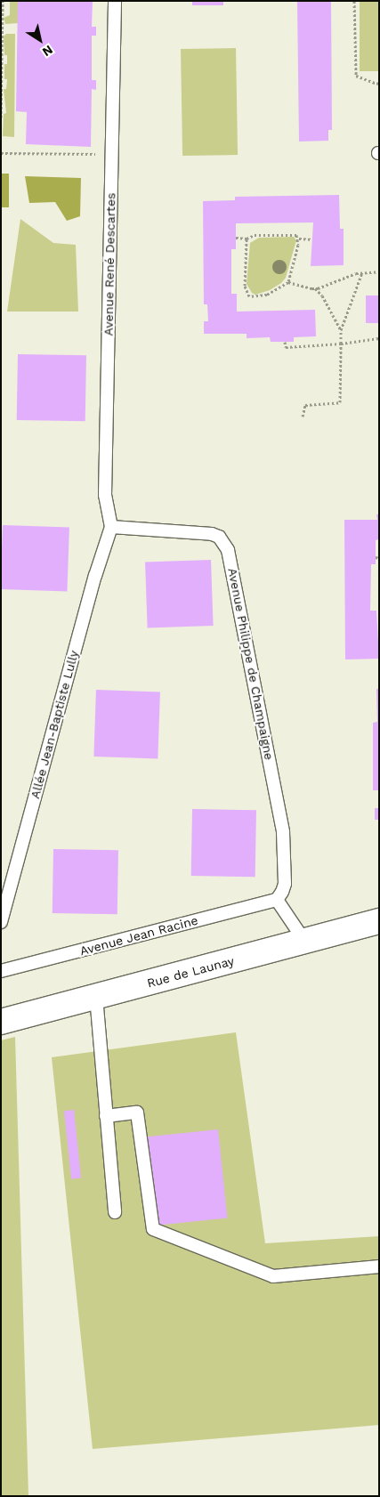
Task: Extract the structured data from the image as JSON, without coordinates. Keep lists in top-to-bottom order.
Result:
{
  "streets": {
    "street": ["Rue de Launay"],
    "lane": [
      "Avenue René Descartes",
      "Avenue Philippe de Champaigne",
      "Allée Jean-Baptiste Lully",
      "Avenue Jean Racine"
    ]
  },
  "crossings": [
    ["Avenue René Descartes", "Avenue Philippe de Champaigne"],
    ["Avenue René Descartes", "Allée Jean-Baptiste Lully"],
    ["Avenue Philippe de Champaigne", "Allée Jean-Baptiste Lully"],
    ["Avenue Philippe de Champaigne", "Avenue Jean Racine"]
  ],
  "north": "bottom right"
}
